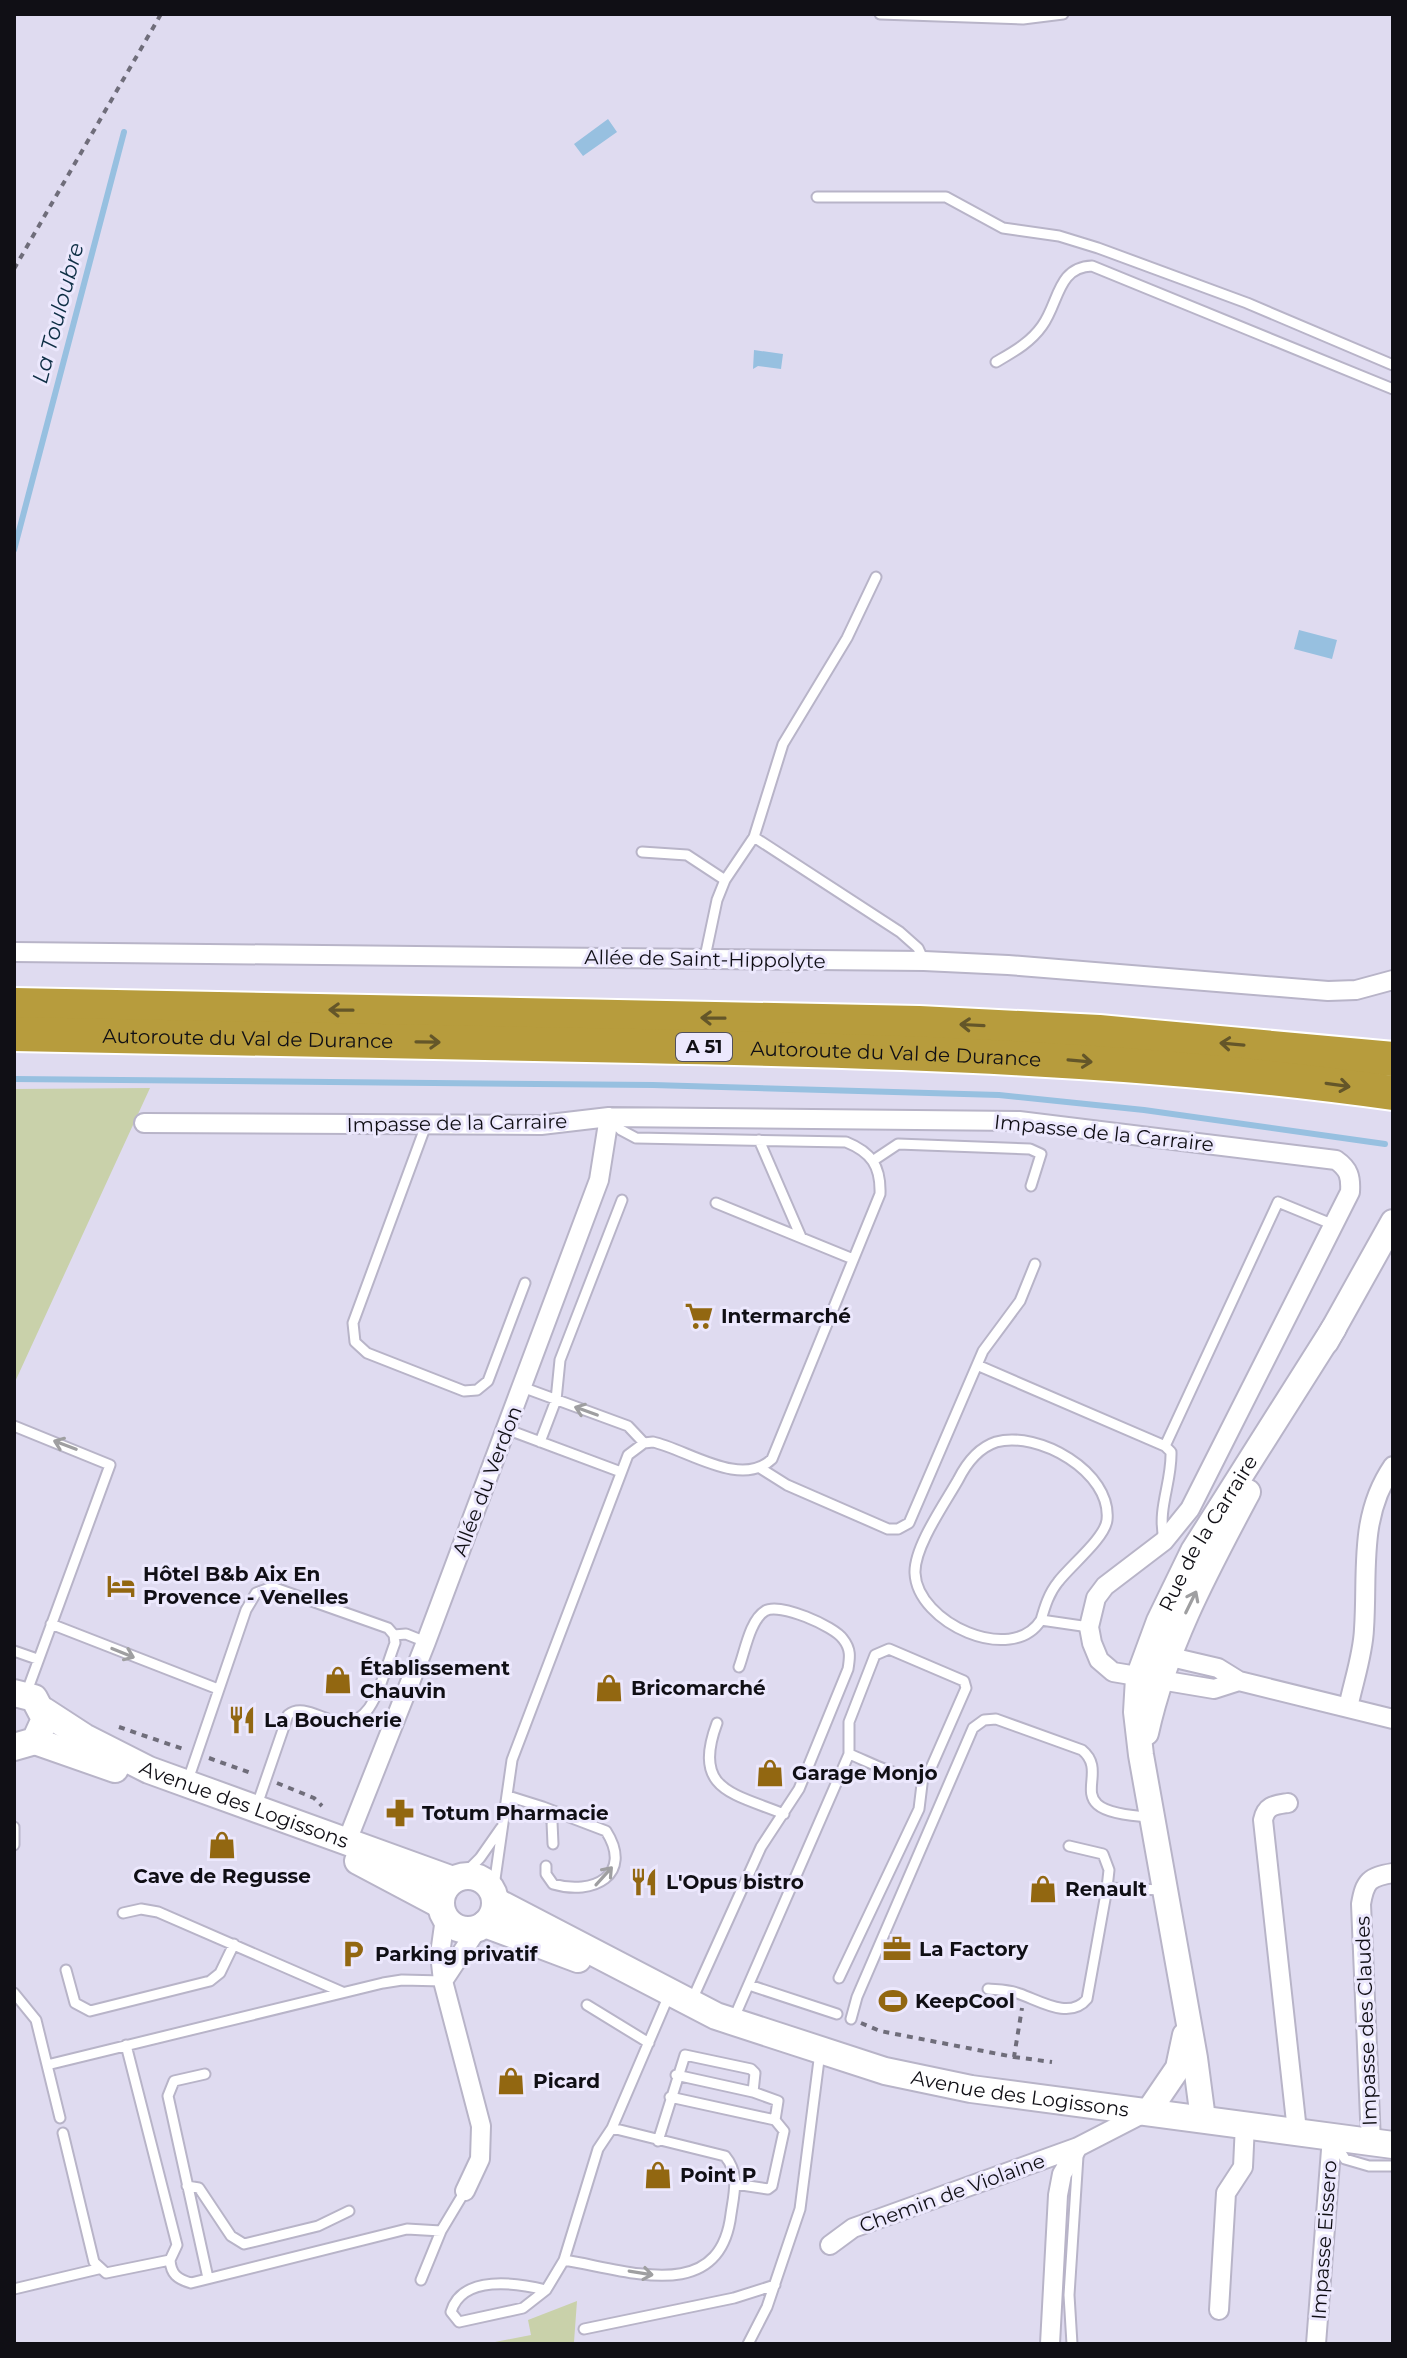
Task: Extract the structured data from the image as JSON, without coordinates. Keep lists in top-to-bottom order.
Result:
{
  "streets": {
    "highway": ["Autoroute du Val de Durance", "A 51"],
    "main road": ["Avenue des Logissons"],
    "street": [
      "Allée de Saint-Hippolyte",
      "Impasse de la Carraire",
      "Allée du Verdon",
      "Rue de la Carraire",
      "Impasse des Claudes",
      "Chemin de Violaine",
      "Impasse Eissero"
    ]
  },
  "crossings": [
    ["Impasse de la Carraire", "Allée du Verdon"],
    ["Allée du Verdon", "Avenue des Logissons"],
    ["Rue de la Carraire", "Avenue des Logissons"],
    ["Rue de la Carraire", "Chemin de Violaine"],
    ["Avenue des Logissons", "Impasse des Claudes"],
    ["Avenue des Logissons", "Chemin de Violaine"],
    ["Avenue des Logissons", "Impasse Eissero"]
  ],
  "water": ["La Touloubre"],
  "places": {
    "supermarket": ["Intermarché"],
    "hotel": ["Hôtel B&b Aix En Provence - Venelles"],
    "shop": [
      "Établissement Chauvin",
      "Bricomarché",
      "Garage Monjo",
      "Cave de Regusse",
      "Renault",
      "Picard",
      "Point P"
    ],
    "restaurant": ["La Boucherie", "L'Opus bistro"],
    "pharmacy": ["Totum Pharmacie"],
    "office": ["La Factory"],
    "parking": ["Parking privatif"],
    "sports": ["KeepCool"]
  }
}
